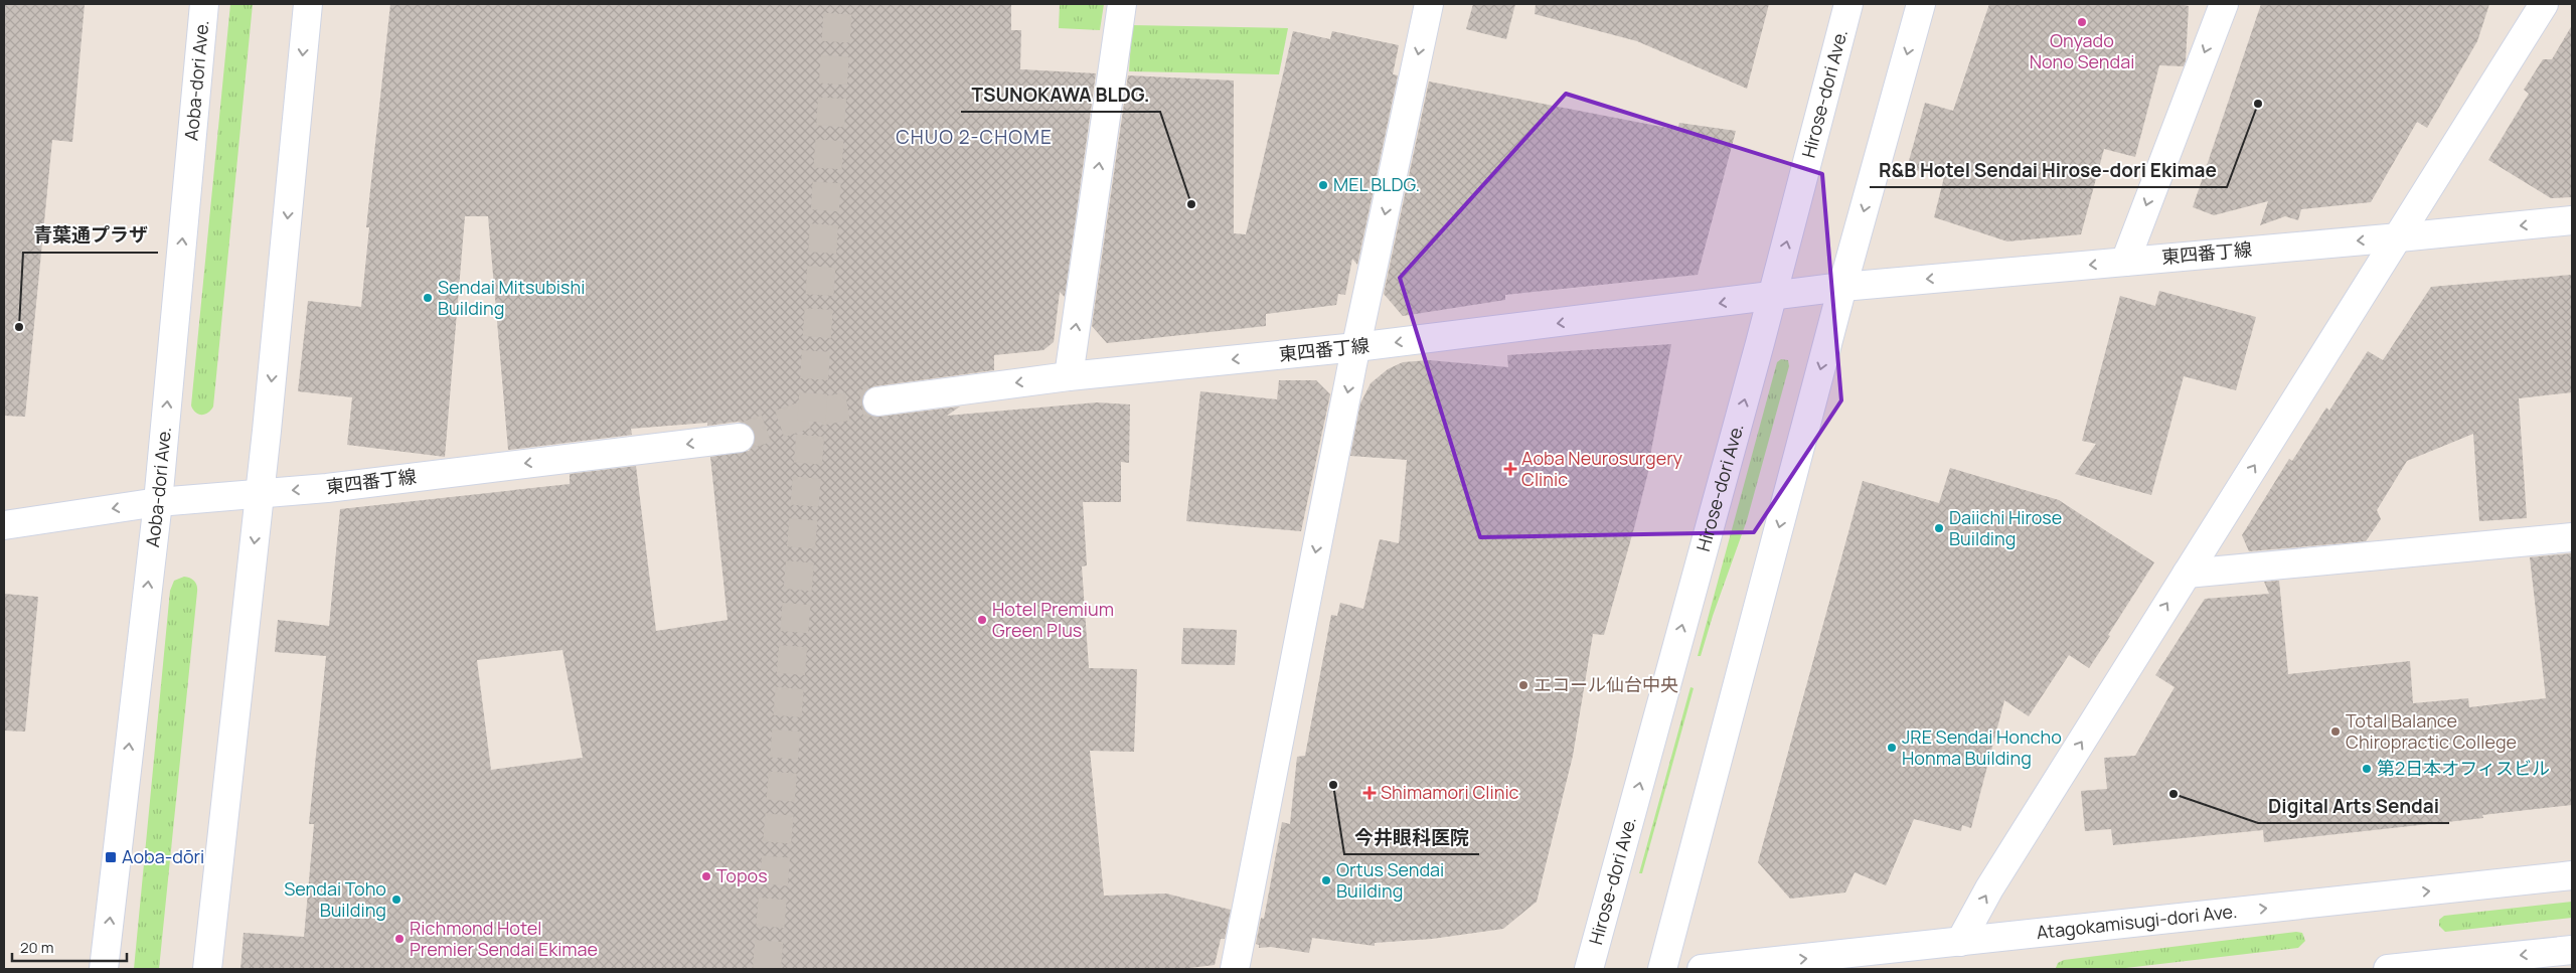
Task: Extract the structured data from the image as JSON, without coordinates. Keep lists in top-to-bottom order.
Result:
{
  "streets": {
    "street": [
      "Aoba-dori Ave.",
      "Hirose-dori Ave.",
      "東四番丁線",
      "Atagokamisugi-dori Ave."
    ]
  },
  "crossings": [
    ["Aoba-dori Ave.", "東四番丁線"],
    ["Hirose-dori Ave.", "東四番丁線"]
  ],
  "one_way": ["東四番丁線", "Atagokamisugi-dori Ave."],
  "districts": ["CHUO 2-CHOME"],
  "places": {
    "other": [
      "Onyado Nono Sendai",
      "R&B Hotel Sendai Hirose-dori Ekimae",
      "MEL BLDG.",
      "TSUNOKAWA BLDG.",
      "Sendai Mitsubishi Building",
      "青葉通プラザ",
      "Daiichi Hirose Building",
      "Hotel Premium Green Plus",
      "エコール仙台中央",
      "Total Balance Chiropractic College",
      "JRE Sendai Honcho Honma Building",
      "第2日本オフィスビル",
      "今井眼科医院",
      "Digital Arts Sendai",
      "Topos",
      "Ortus Sendai Building",
      "Sendai Toho Building",
      "Richmond Hotel Premier Sendai Ekimae"
    ],
    "health": ["Aoba Neurosurgery Clinic", "Shimamori Clinic"],
    "transit": ["Aoba-dōri"]
  },
  "scale_bar": "20 m"
}
